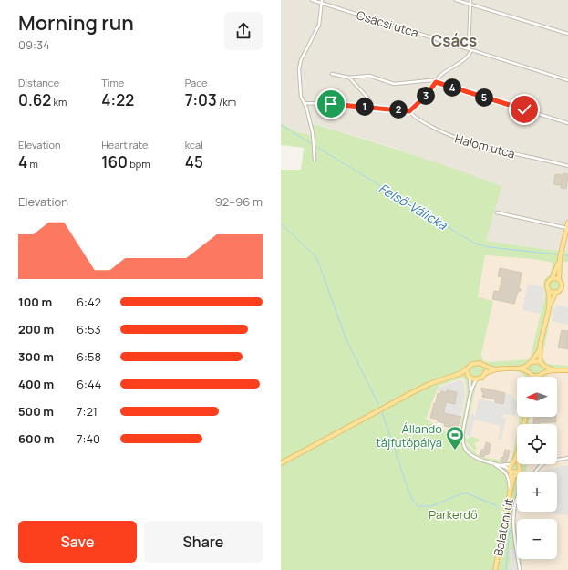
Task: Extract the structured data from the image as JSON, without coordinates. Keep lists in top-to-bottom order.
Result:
{
  "streets": {
    "main road": ["Balatoni út"],
    "street": ["Csácsi utca", "Halom utca"]
  },
  "districts": ["Csács"],
  "water": ["Felső-Válicka"],
  "parks": ["Parkerdő"],
  "places": {
    "sports": ["Állandó tájfutópálya"]
  },
  "north": "left",
  "page": {
    "heading": ["Morning run", "09:34"],
    "stats": [
      ["Distance", "0.62 km"],
      ["Time", "4:22"],
      ["Pace", "7:03 /km"],
      ["Elevation", "4 m"],
      ["Heart rate", "160 bpm"],
      ["kcal", "45"]
    ],
    "pins": [
      "4",
      "3",
      "5",
      "1",
      "2"
    ],
    "chart": ["Elevation", "92–96 m"],
    "list": [
      {
        "name": "100 m",
        "note": "6:42"
      },
      {
        "name": "200 m",
        "note": "6:53"
      },
      {
        "name": "300 m",
        "note": "6:58"
      },
      {
        "name": "400 m",
        "note": "6:44"
      },
      {
        "name": "500 m",
        "note": "7:21"
      },
      {
        "name": "600 m",
        "note": "7:40"
      }
    ],
    "map_buttons": ["+", "−"],
    "buttons": ["Save", "Share"]
  }
}
